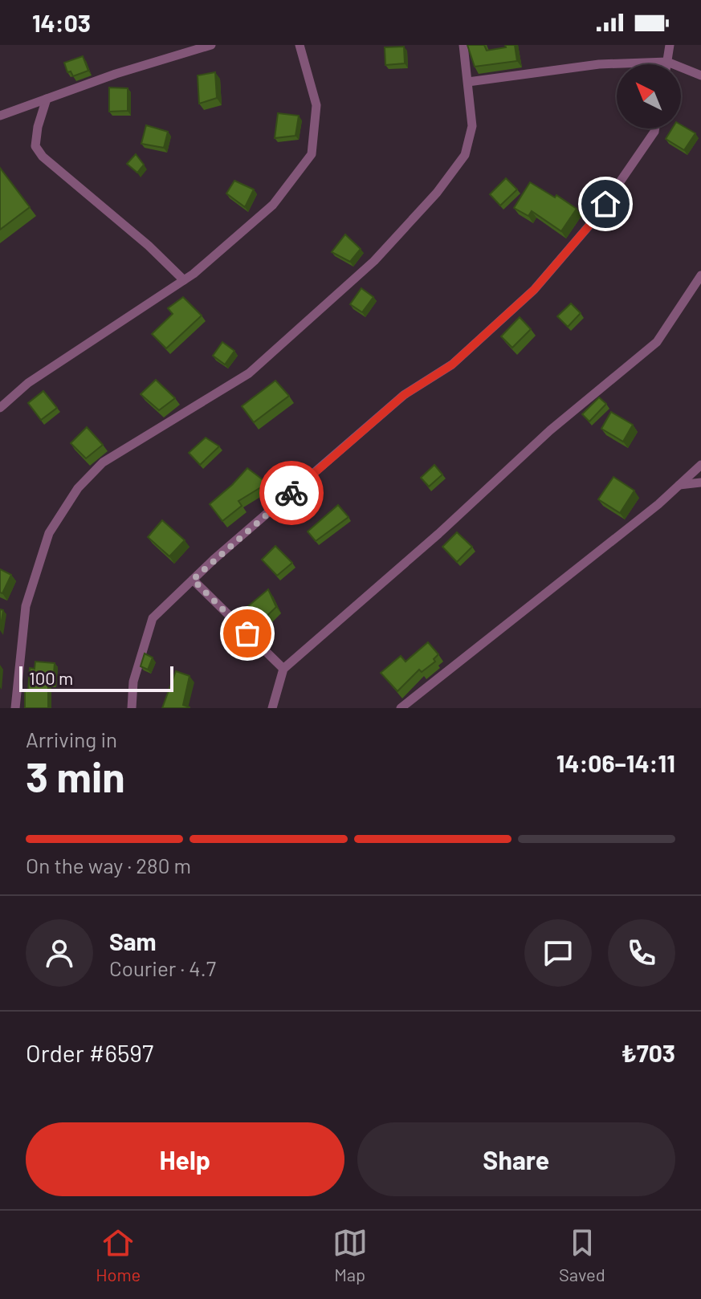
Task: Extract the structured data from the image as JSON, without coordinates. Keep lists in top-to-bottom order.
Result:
{
  "scale_bar": "100 m",
  "north": "top left",
  "page": {
    "status": "14:03",
    "scale": "100 m",
    "heading": ["3 min", "Arriving in", "14:06–14:11"],
    "panel": [
      "Sam",
      "Courier · 4.7",
      "Order #6597",
      "₺703"
    ],
    "bar": "On the way · 280 m",
    "buttons": ["Help", "Share"],
    "tabs": ["Home", "Map", "Saved"]
  }
}
